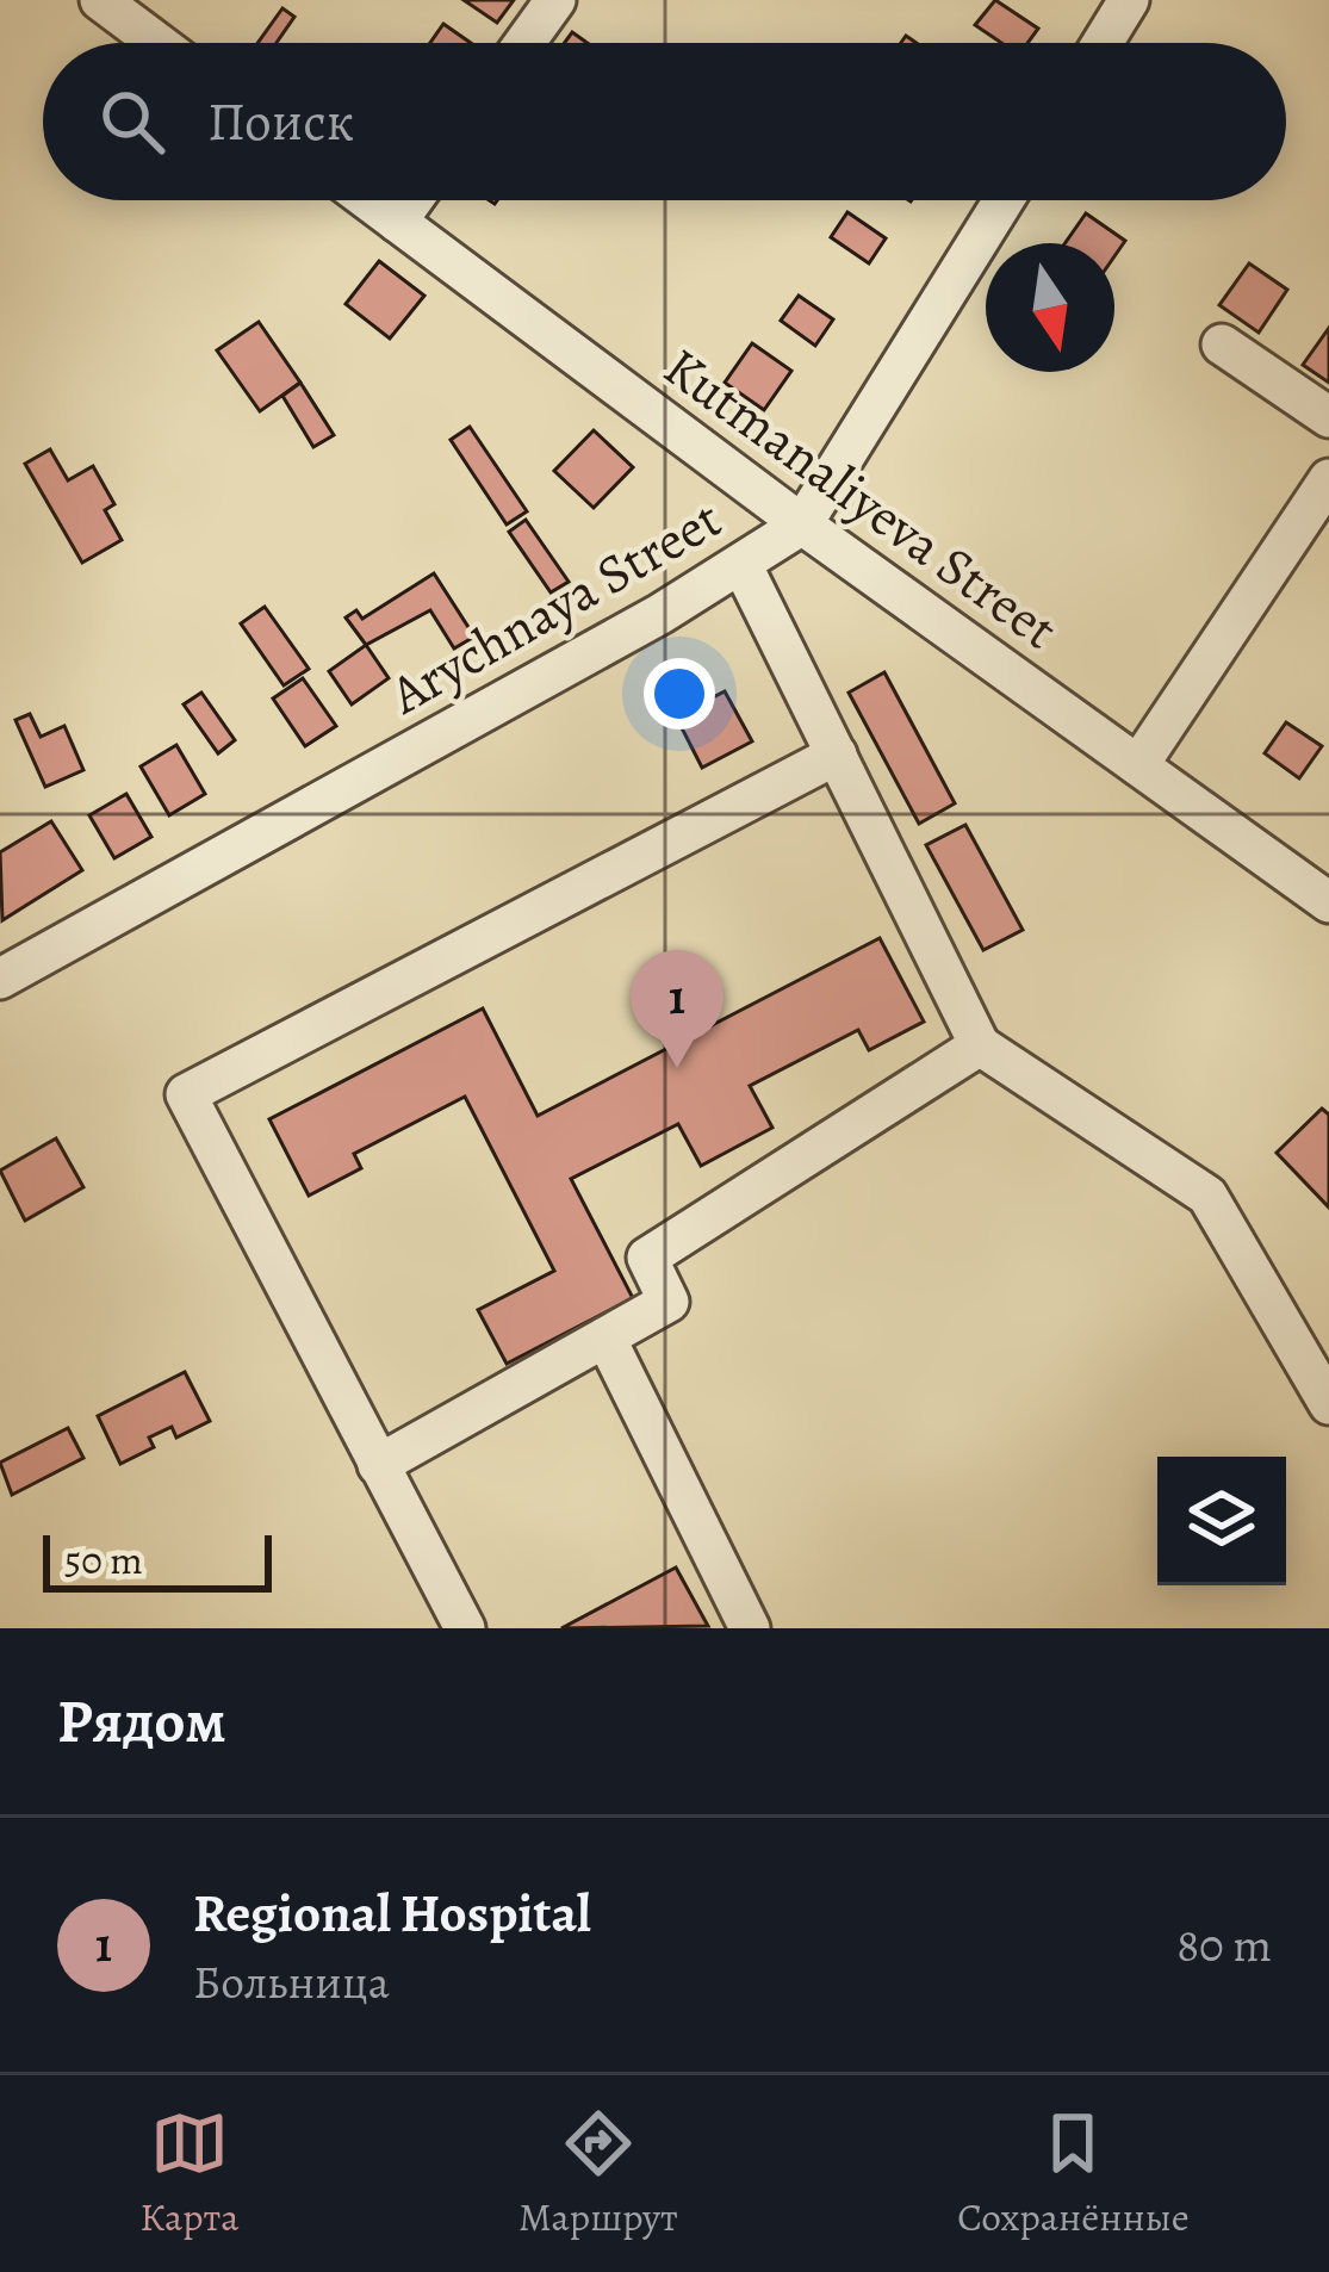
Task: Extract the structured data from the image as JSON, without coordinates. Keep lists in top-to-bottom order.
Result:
{
  "streets": {
    "street": ["Kutmanaliyeva Street", "Arychnaya Street"]
  },
  "crossings": [
    ["Kutmanaliyeva Street", "Arychnaya Street"]
  ],
  "scale_bar": "50 m",
  "north": "bottom",
  "page": {
    "search": "Поиск",
    "pins": "1",
    "scale": "50 m",
    "heading": "Рядом",
    "list": [
      {
        "mark": "1",
        "name": "Regional Hospital",
        "note": "Больница",
        "value": "80 m"
      }
    ],
    "nav": ["Карта", "Маршрут", "Сохранённые"]
  }
}
